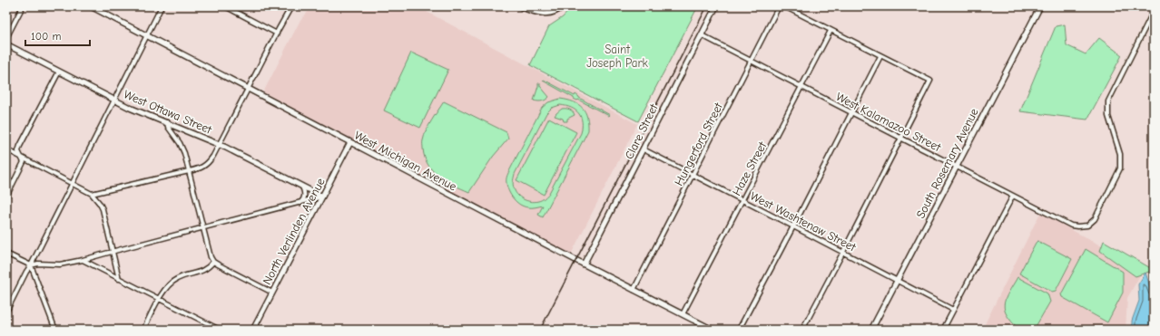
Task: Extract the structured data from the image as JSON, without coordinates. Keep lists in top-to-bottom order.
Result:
{
  "streets": {
    "street": [
      "West Ottawa Street",
      "West Kalamazoo Street",
      "Clare Street",
      "Hungerford Street",
      "West Michigan Avenue",
      "South Rosemary Avenue",
      "Haze Street",
      "West Washtenaw Street",
      "North Verlinden Avenue"
    ]
  },
  "crossings": [
    ["West Ottawa Street", "North Verlinden Avenue"],
    ["West Kalamazoo Street", "Clare Street"],
    ["West Kalamazoo Street", "Hungerford Street"],
    ["West Kalamazoo Street", "South Rosemary Avenue"],
    ["West Kalamazoo Street", "Haze Street"],
    ["Clare Street", "West Michigan Avenue"],
    ["Clare Street", "West Washtenaw Street"],
    ["Hungerford Street", "West Michigan Avenue"],
    ["Hungerford Street", "West Washtenaw Street"],
    ["West Michigan Avenue", "Haze Street"],
    ["West Michigan Avenue", "North Verlinden Avenue"],
    ["South Rosemary Avenue", "West Washtenaw Street"],
    ["Haze Street", "West Washtenaw Street"]
  ],
  "parks": ["Saint Joseph Park"],
  "scale_bar": "100 m"
}
